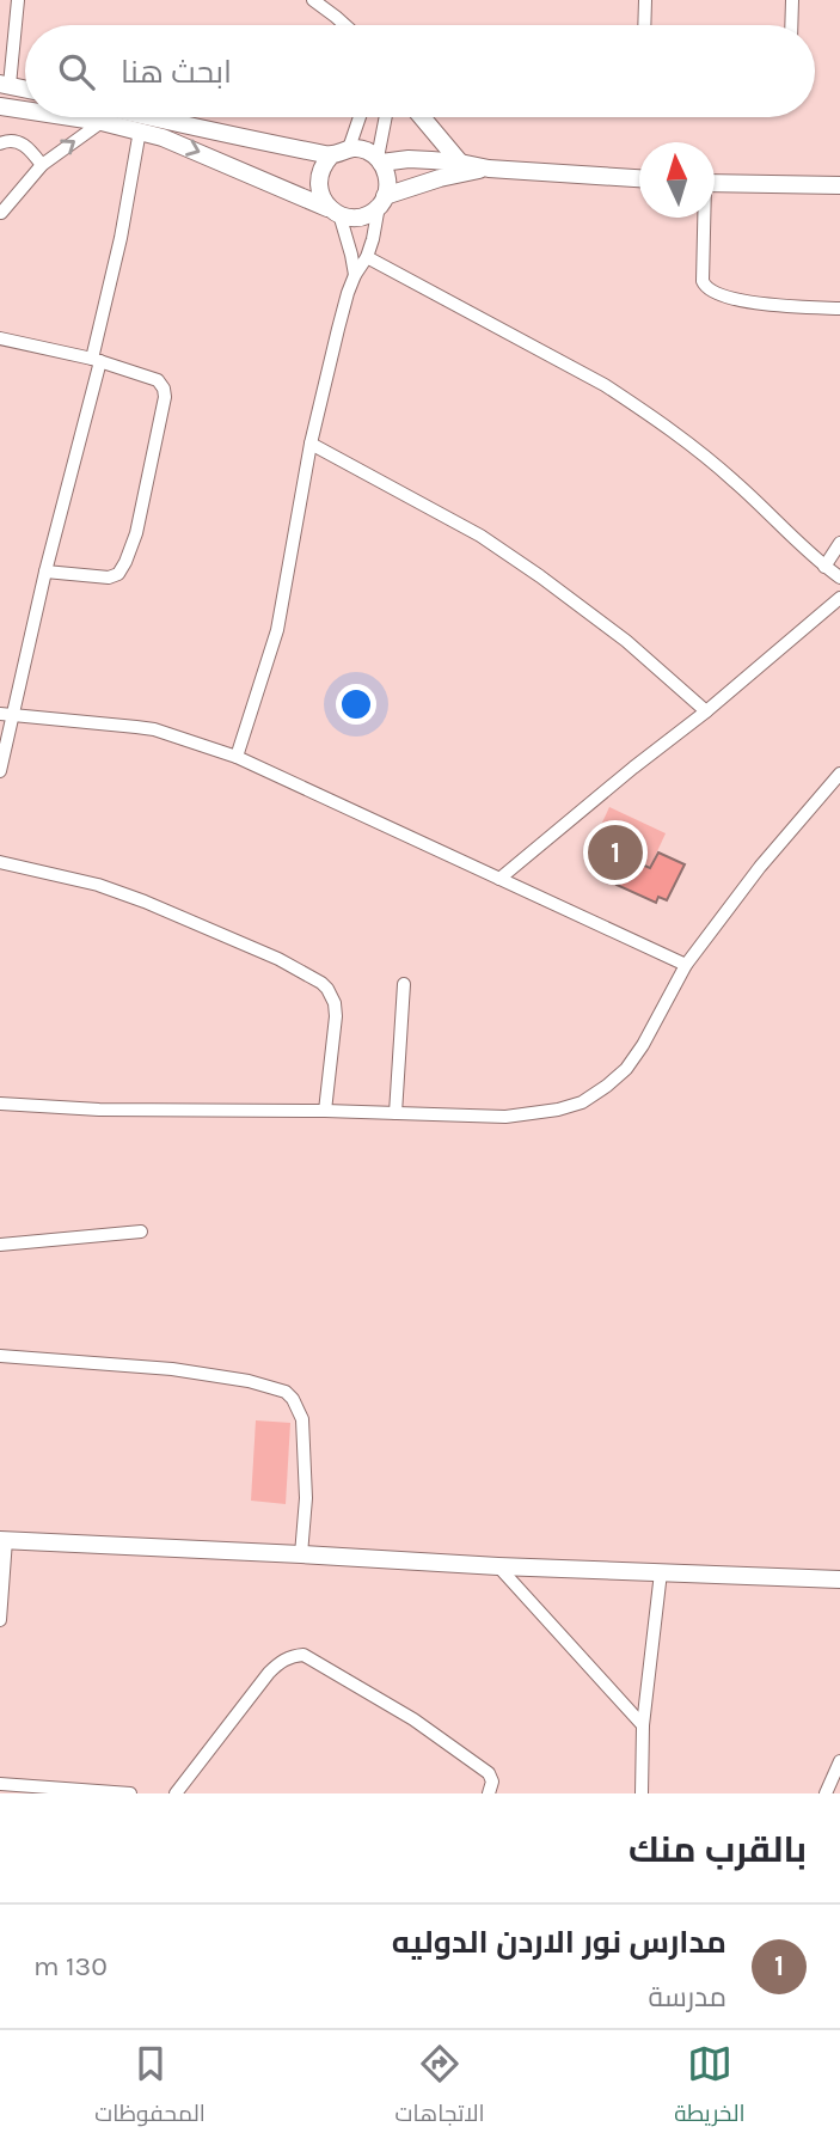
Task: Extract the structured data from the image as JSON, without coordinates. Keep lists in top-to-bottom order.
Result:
{
  "north": "top",
  "page": {
    "search": "ابحث هنا",
    "pins": "1",
    "heading": "بالقرب منك",
    "list": [
      {
        "mark": "1",
        "name": "مدارس نور الاردن الدوليه",
        "note": "مدرسة",
        "value": "130 m"
      }
    ],
    "nav": ["الخريطة", "الاتجاهات", "المحفوظات"]
  }
}
